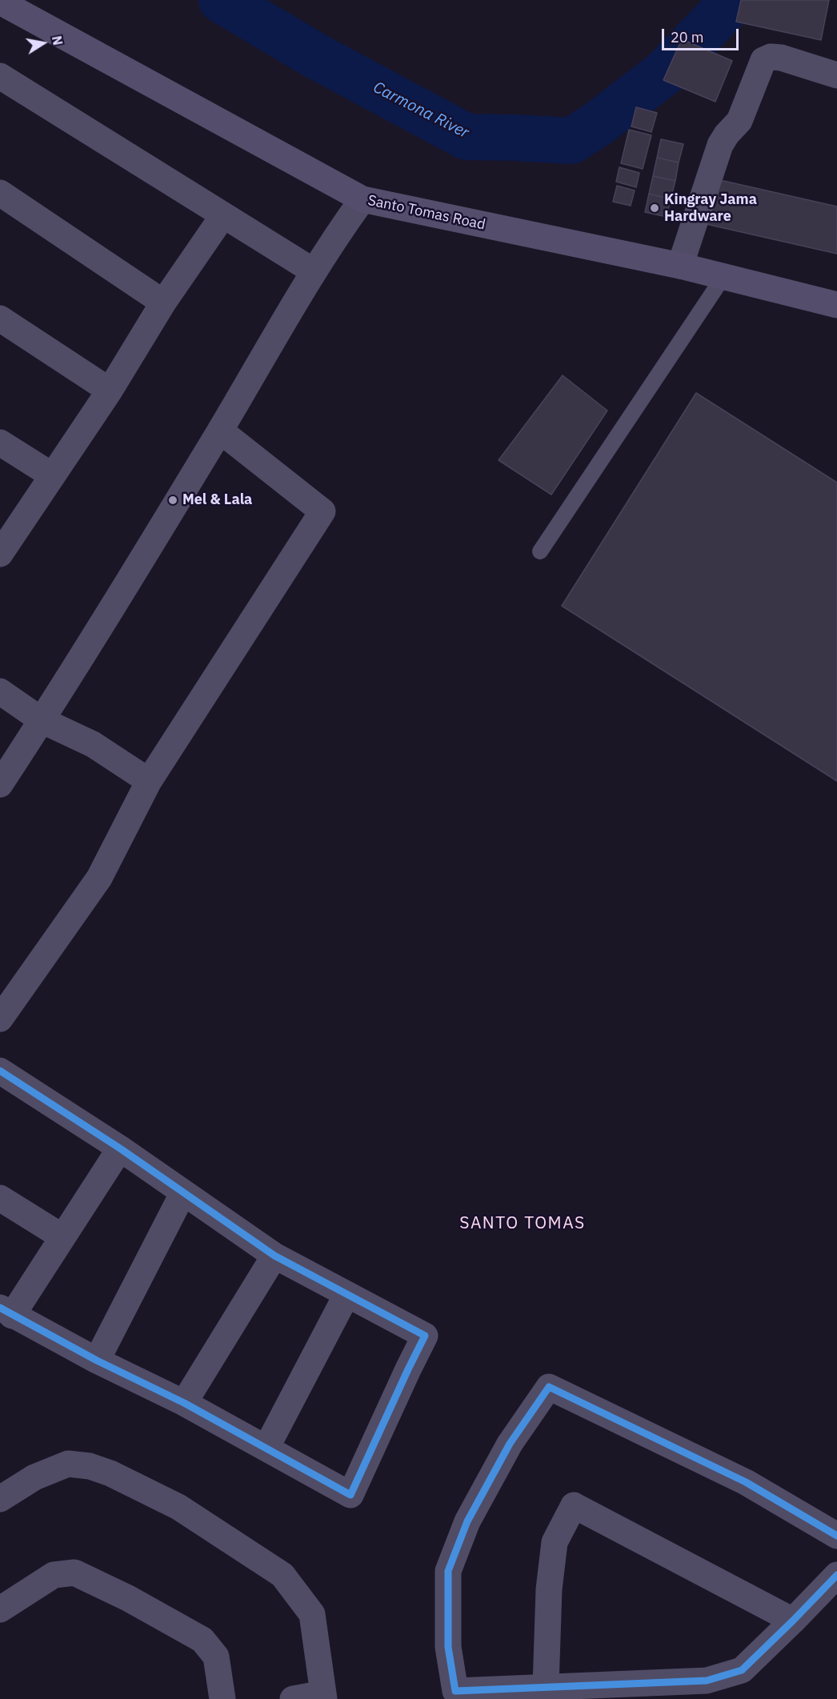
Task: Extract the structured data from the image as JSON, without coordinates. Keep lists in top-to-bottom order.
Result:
{
  "streets": {
    "street": ["Santo Tomas Road"]
  },
  "districts": ["SANTO TOMAS"],
  "water": ["Carmona River"],
  "places": ["Kingray Jama Hardware", "Mel & Lala"],
  "scale_bar": "20 m",
  "north": "right"
}
